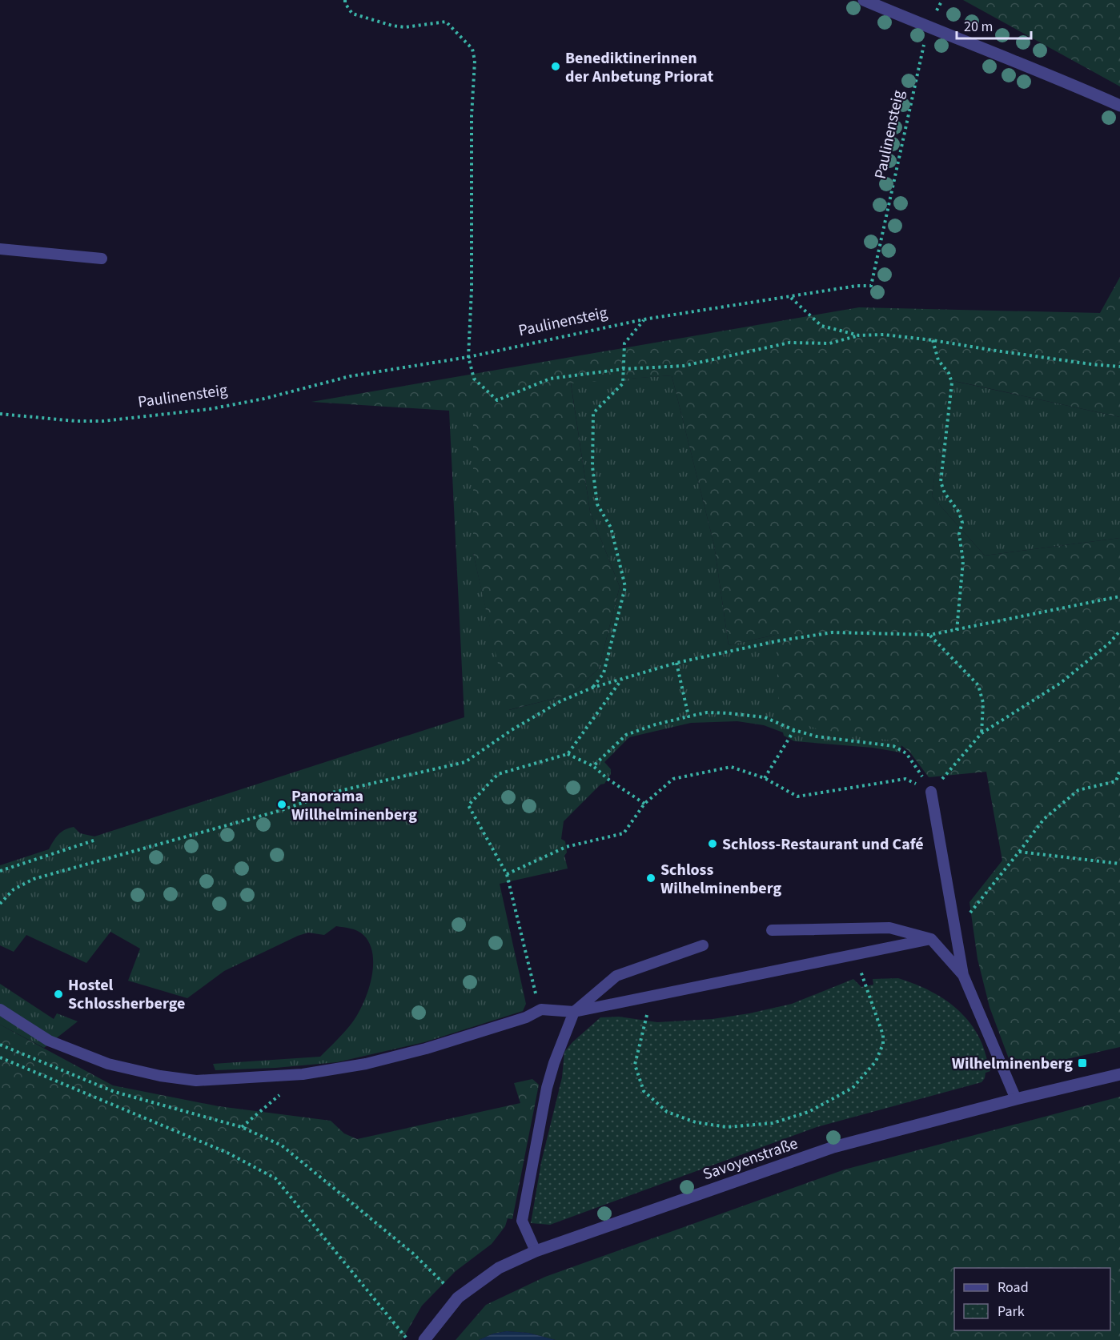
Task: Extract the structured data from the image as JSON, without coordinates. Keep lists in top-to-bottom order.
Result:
{
  "streets": {
    "street": ["Savoyenstraße"],
    "path": ["Paulinensteig"]
  },
  "places": {
    "other": [
      "Benediktinerinnen der Anbetung Priorat",
      "Panorama Willhelminenberg",
      "Schloss-Restaurant und Café",
      "Schloss Wilhelminenberg",
      "Hostel Schlossherberge"
    ],
    "transit": ["Wilhelminenberg"]
  },
  "legend": ["Road", "Park"],
  "scale_bar": "20 m"
}
